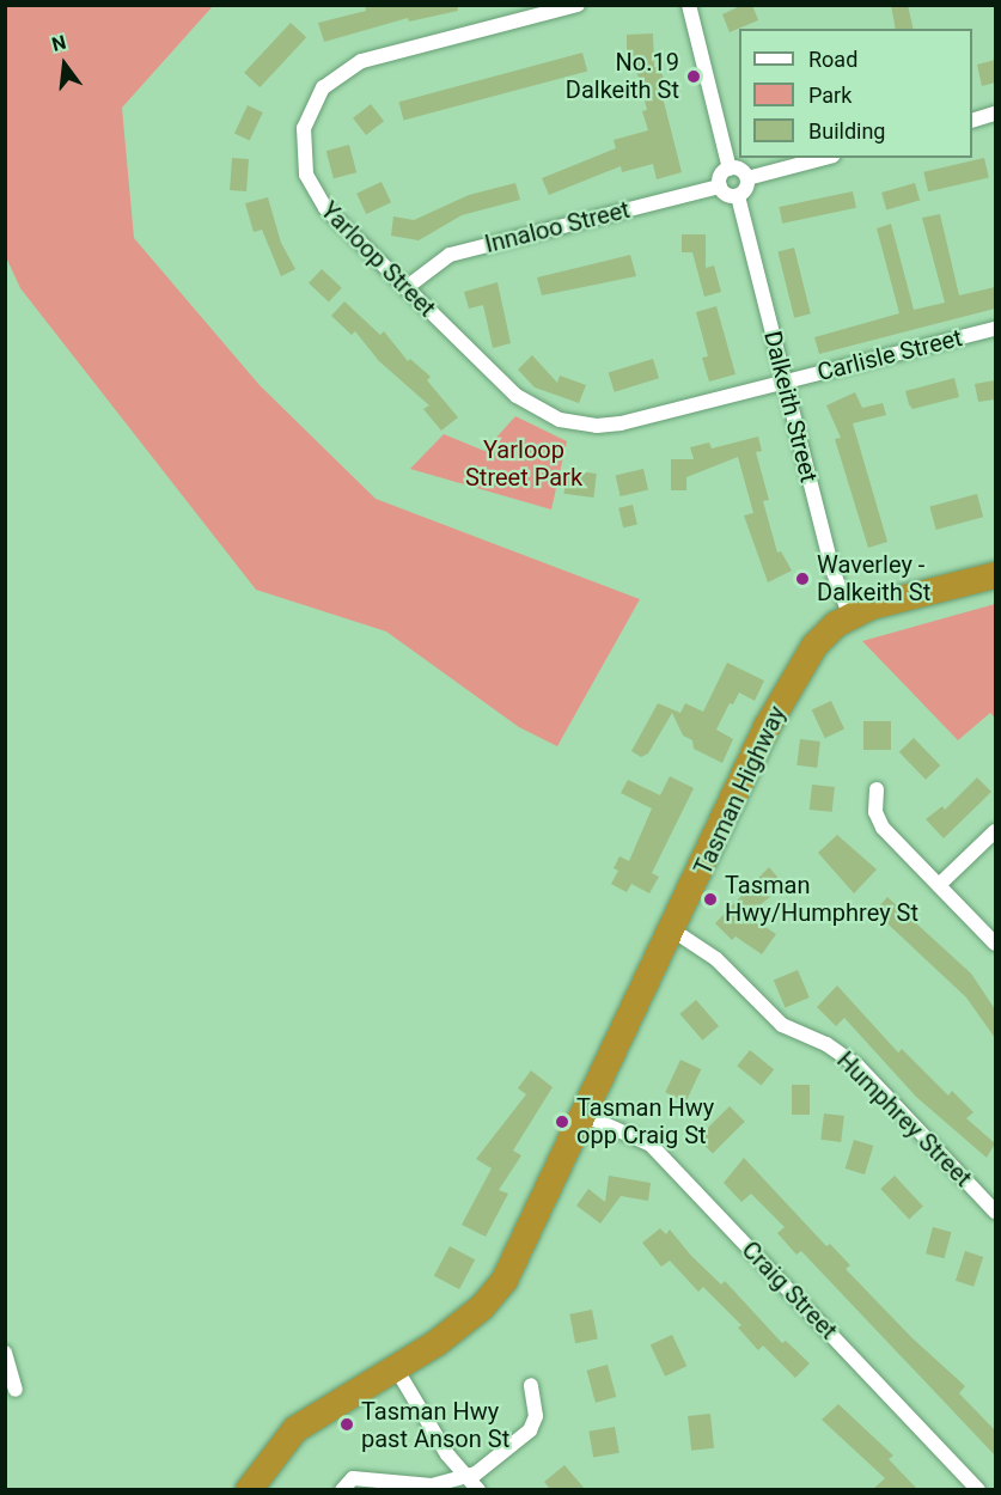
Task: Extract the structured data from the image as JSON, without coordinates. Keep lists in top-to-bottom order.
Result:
{
  "streets": {
    "highway": ["Tasman Highway"],
    "street": [
      "Innaloo Street",
      "Yarloop Street",
      "Carlisle Street",
      "Dalkeith Street",
      "Humphrey Street",
      "Craig Street"
    ]
  },
  "crossings": [
    ["Innaloo Street", "Yarloop Street"],
    ["Innaloo Street", "Dalkeith Street"],
    ["Yarloop Street", "Carlisle Street"],
    ["Yarloop Street", "Dalkeith Street"],
    ["Carlisle Street", "Dalkeith Street"],
    ["Dalkeith Street", "Tasman Highway"],
    ["Tasman Highway", "Humphrey Street"],
    ["Tasman Highway", "Craig Street"]
  ],
  "parks": ["Yarloop Street Park"],
  "places": [
    "No.19 Dalkeith St",
    "Waverley - Dalkeith St",
    "Tasman Hwy/Humphrey St",
    "Tasman Hwy opp Craig St",
    "Tasman Hwy past Anson St"
  ],
  "legend": ["Road", "Park", "Building"],
  "north": "top"
}
